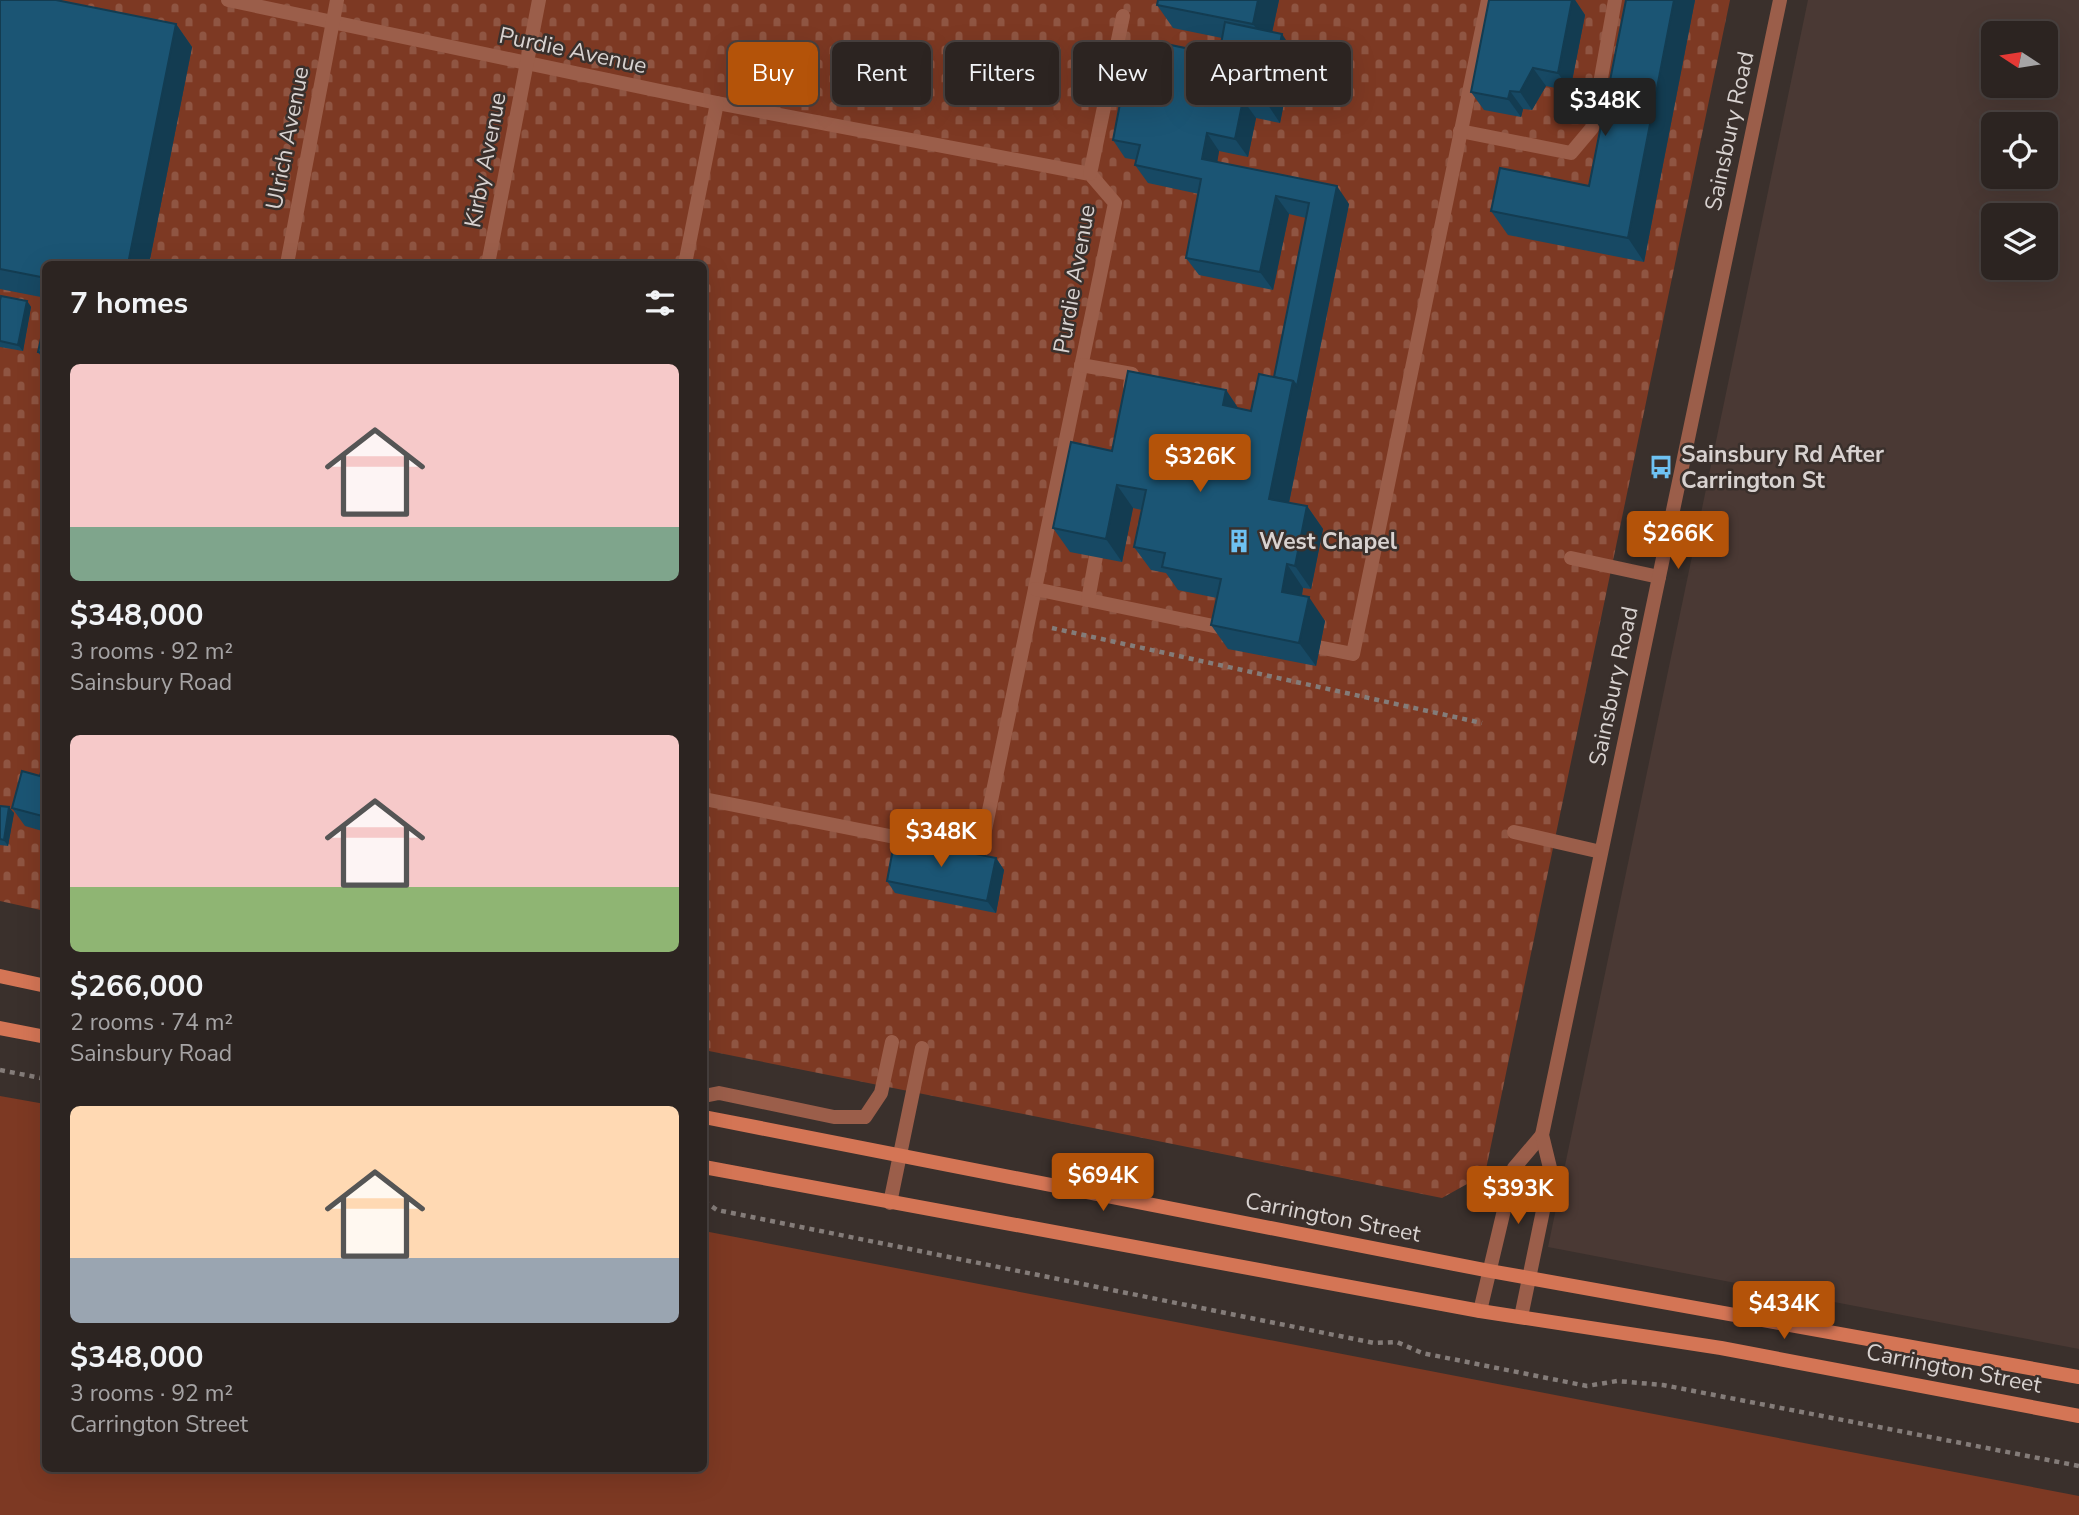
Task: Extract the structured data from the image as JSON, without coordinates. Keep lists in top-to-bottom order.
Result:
{
  "streets": {
    "main road": ["Carrington Street"],
    "street": [
      "Purdie Avenue",
      "Sainsbury Road",
      "Ulrich Avenue",
      "Kirby Avenue"
    ]
  },
  "crossings": [
    ["Purdie Avenue", "Ulrich Avenue"],
    ["Purdie Avenue", "Kirby Avenue"],
    ["Sainsbury Road", "Carrington Street"]
  ],
  "places": {
    "bus stop": ["Sainsbury Rd After Carrington St"],
    "building": ["West Chapel"]
  },
  "north": "left",
  "page": {
    "chip": [
      "Buy",
      "Rent",
      "Filters",
      "New",
      "Apartment"
    ],
    "price": [
      "$348K",
      "$326K",
      "$266K",
      "$348K",
      "$694K",
      "$393K",
      "$434K"
    ],
    "heading": "7 homes",
    "list": [
      {
        "name": "$348,000",
        "note": "3 rooms · 92 m² · Sainsbury Road"
      },
      {
        "name": "$266,000",
        "note": "2 rooms · 74 m² · Sainsbury Road"
      },
      {
        "name": "$348,000",
        "note": "3 rooms · 92 m² · Carrington Street"
      }
    ]
  }
}
